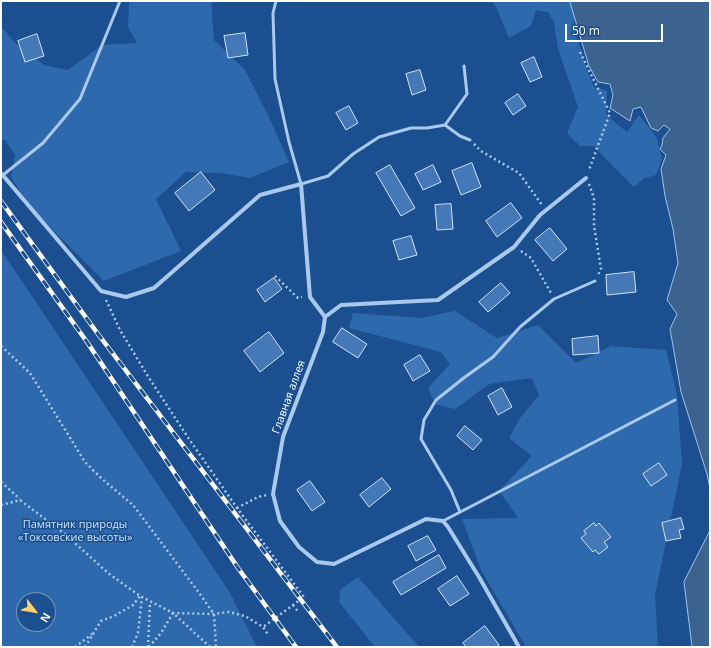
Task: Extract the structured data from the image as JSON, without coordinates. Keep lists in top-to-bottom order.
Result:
{
  "streets": {
    "street": ["Главная аллея"]
  },
  "parks": ["Памятник природы «Токсовские высоты»"],
  "scale_bar": "50 m",
  "north": "bottom right"
}
